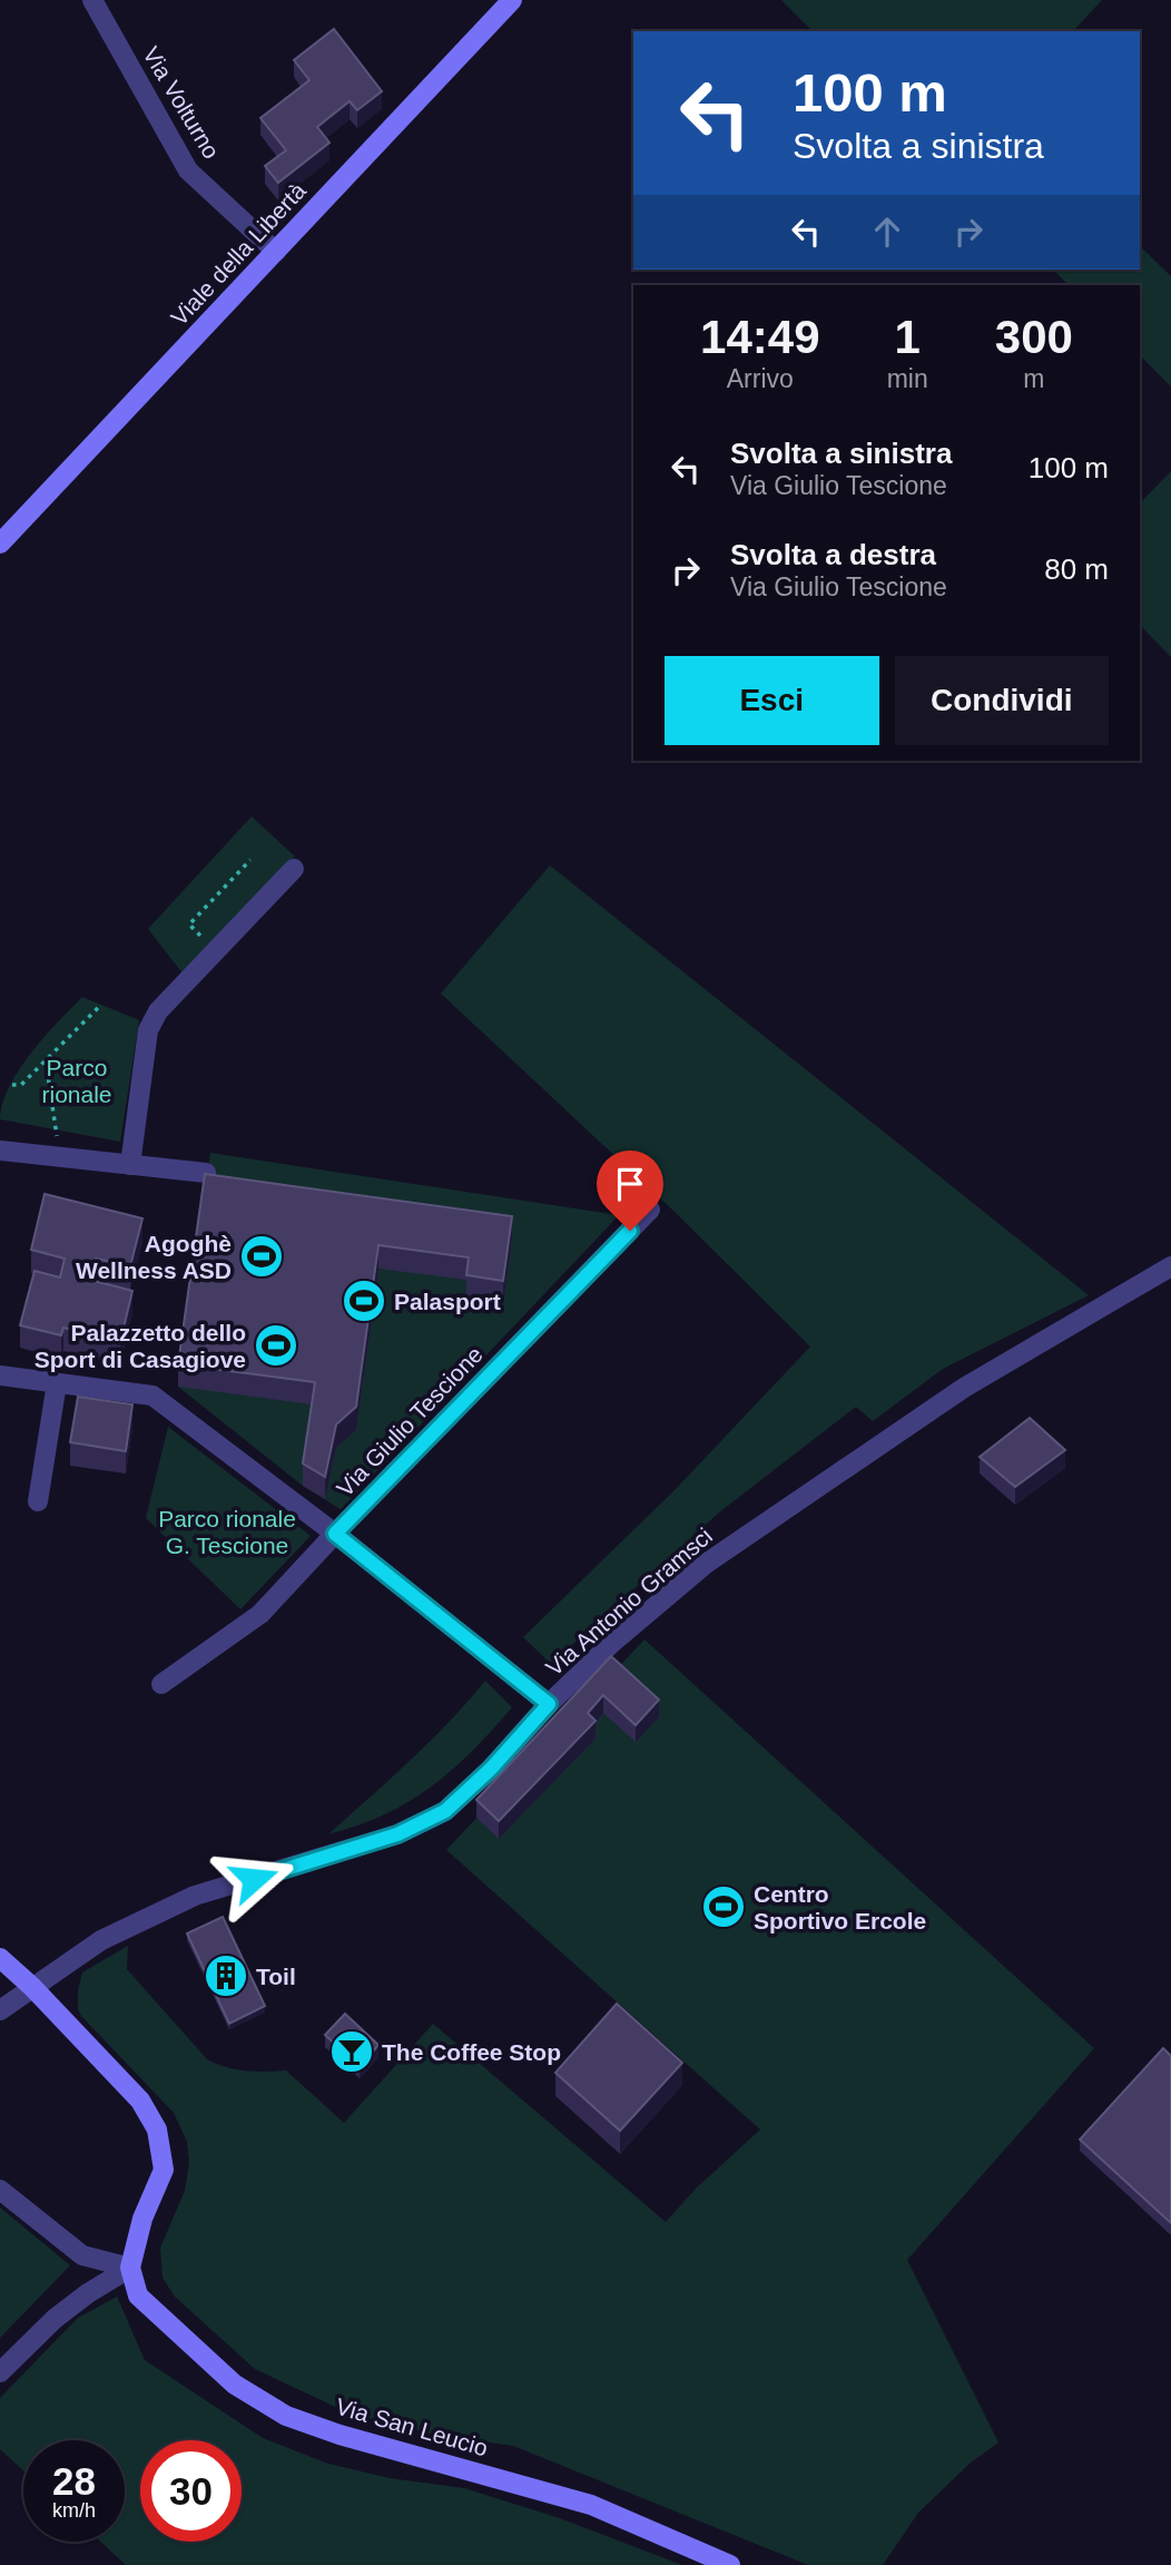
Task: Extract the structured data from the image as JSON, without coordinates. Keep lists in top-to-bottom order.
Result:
{
  "streets": {
    "street": [
      "Via Volturno",
      "Viale della Libertà",
      "Via Giulio Tescione",
      "Via Antonio Gramsci",
      "Via San Leucio"
    ]
  },
  "crossings": [
    ["Via Volturno", "Viale della Libertà"],
    ["Via Giulio Tescione", "Via Antonio Gramsci"]
  ],
  "parks": ["Parco rionale", "Parco rionale G. Tescione"],
  "places": {
    "sports": [
      "Agoghè Wellness ASD",
      "Palasport",
      "Palazzetto dello Sport di Casagiove",
      "Centro Sportivo Ercole"
    ],
    "building": ["Toil"],
    "bar": ["The Coffee Stop"]
  },
  "page": {
    "turn": ["100 m", "Svolta a sinistra"],
    "eta": [
      "14:49",
      "Arrivo",
      "1",
      "min",
      "300",
      "m"
    ],
    "list": [
      {
        "name": "Svolta a sinistra",
        "note": "Via Giulio Tescione",
        "value": "100 m"
      },
      {
        "name": "Svolta a destra",
        "note": "Via Giulio Tescione",
        "value": "80 m"
      }
    ],
    "buttons": ["Esci", "Condividi"],
    "speed": "28 km/h",
    "limit": "30"
  }
}
